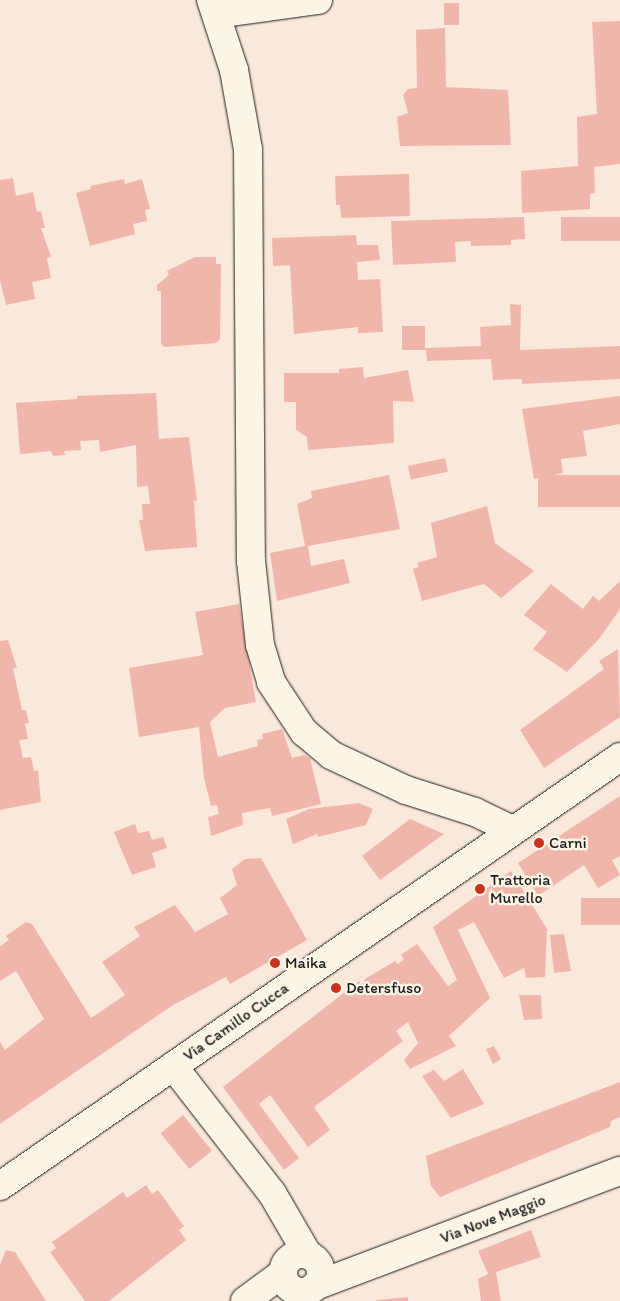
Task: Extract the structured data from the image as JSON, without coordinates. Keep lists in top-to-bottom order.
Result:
{
  "streets": {
    "street": ["Via Camillo Cucca", "Via Nove Maggio"]
  },
  "places": [
    "Carni",
    "Trattoria Murello",
    "Maika",
    "Detersfuso"
  ]
}
